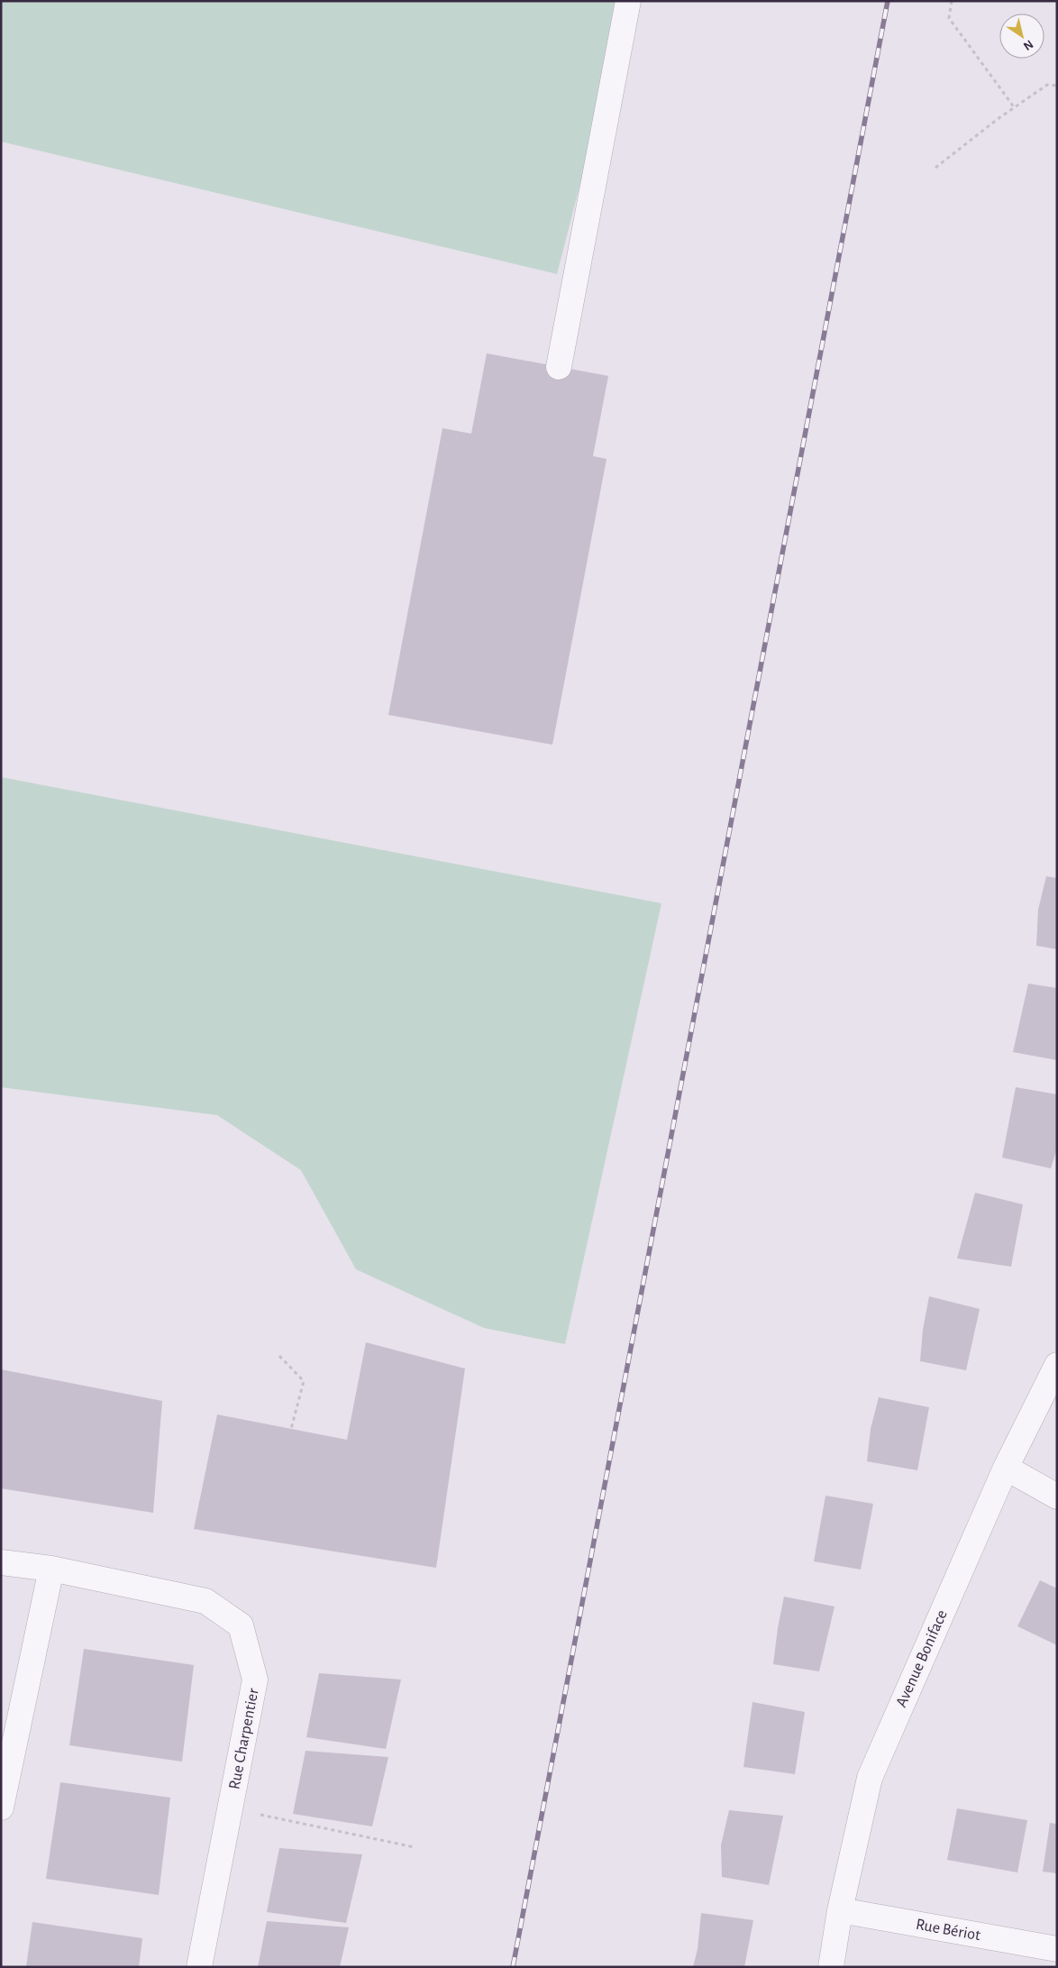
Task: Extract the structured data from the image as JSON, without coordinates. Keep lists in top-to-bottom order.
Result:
{
  "streets": {
    "street": ["Avenue Boniface", "Rue Charpentier", "Rue Bériot"]
  },
  "crossings": [
    ["Avenue Boniface", "Rue Bériot"]
  ],
  "north": "bottom right"
}
